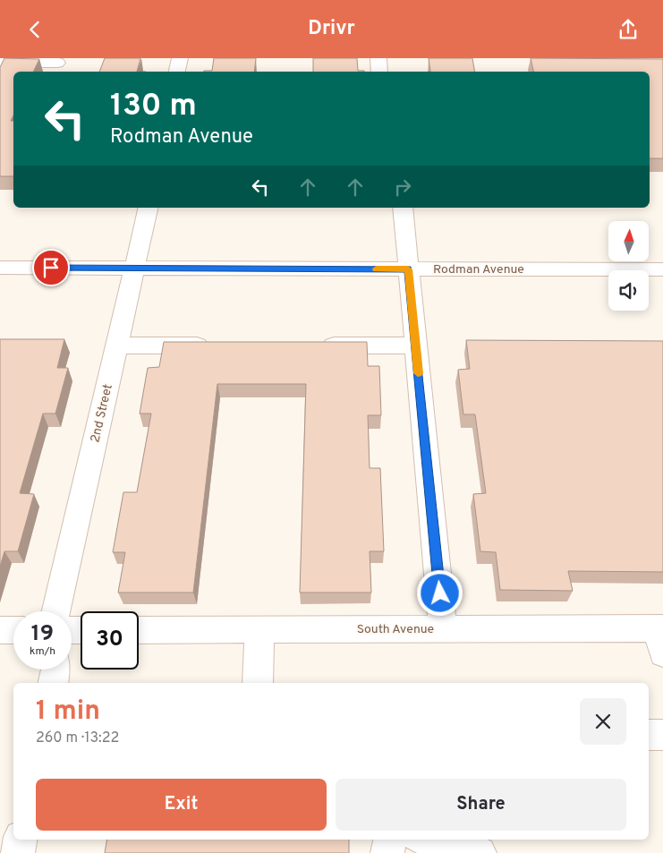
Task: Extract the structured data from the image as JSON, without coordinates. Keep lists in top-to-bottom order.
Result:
{
  "streets": {
    "street": ["Rodman Avenue", "2nd Street", "South Avenue"]
  },
  "crossings": [
    ["Rodman Avenue", "2nd Street"]
  ],
  "north": "top",
  "page": {
    "header": "Drivr",
    "turn": ["130 m", "Rodman Avenue"],
    "speed": "19 km/h",
    "limit": "30",
    "heading": ["1 min", "260 m · 13:22"],
    "buttons": ["Exit", "Share"]
  }
}
